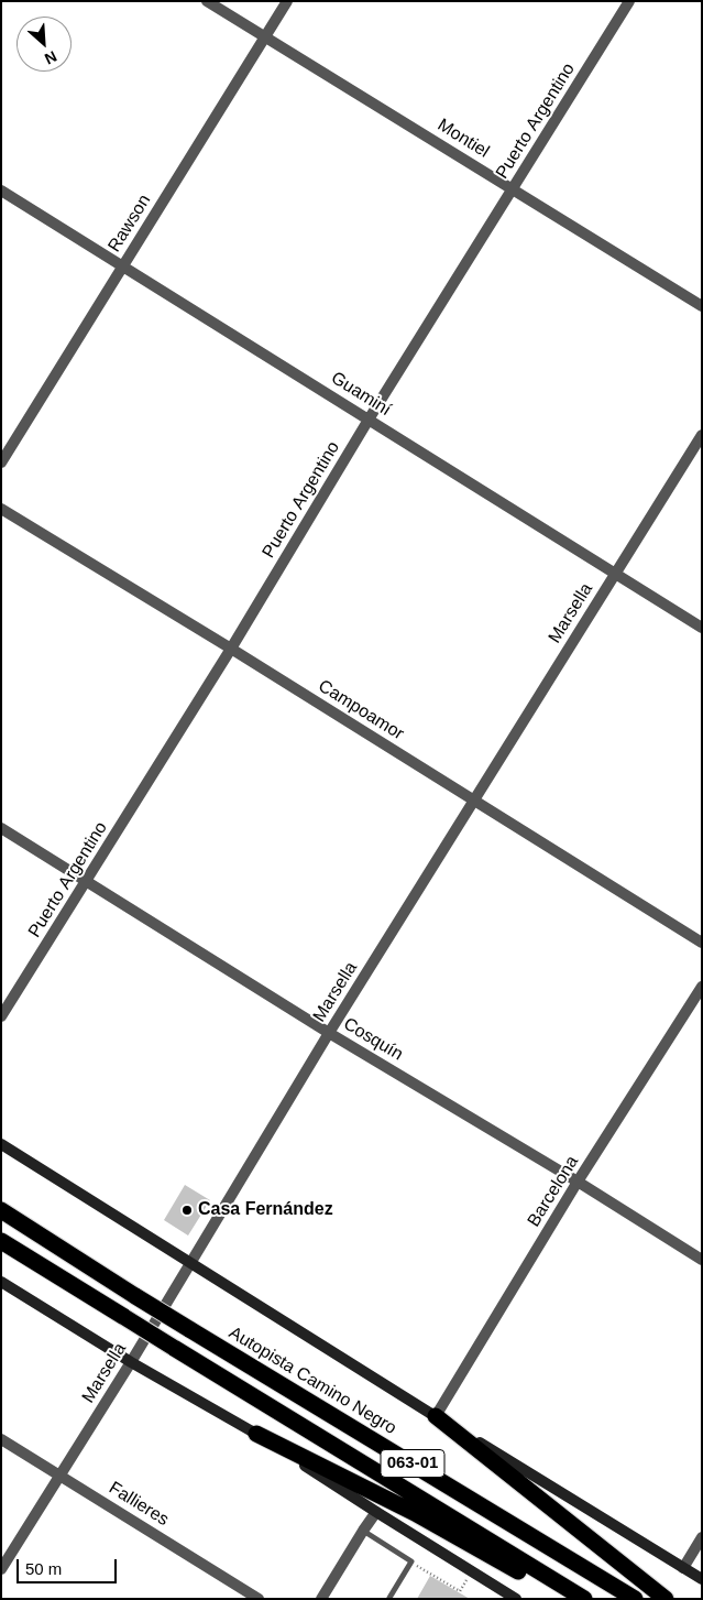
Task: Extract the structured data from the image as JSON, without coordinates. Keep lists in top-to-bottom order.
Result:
{
  "streets": {
    "highway": ["Autopista Camino Negro", "063-01"],
    "street": [
      "Puerto Argentino",
      "Montiel",
      "Rawson",
      "Guaminí",
      "Marsella",
      "Campoamor",
      "Cosquín",
      "Barcelona",
      "Fallieres"
    ]
  },
  "crossings": [
    ["Puerto Argentino", "Montiel"],
    ["Puerto Argentino", "Guaminí"],
    ["Puerto Argentino", "Campoamor"],
    ["Puerto Argentino", "Cosquín"],
    ["Montiel", "Rawson"],
    ["Rawson", "Guaminí"],
    ["Guaminí", "Marsella"],
    ["Marsella", "Campoamor"],
    ["Marsella", "Cosquín"],
    ["Marsella", "Fallieres"],
    ["Cosquín", "Barcelona"]
  ],
  "places": ["Casa Fernández"],
  "scale_bar": "50 m",
  "north": "bottom right"
}
